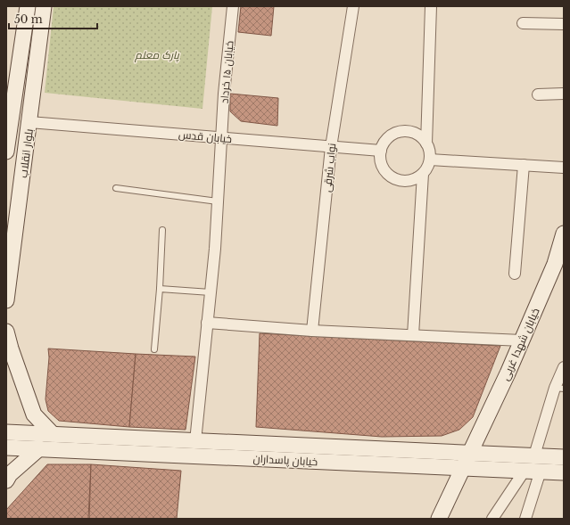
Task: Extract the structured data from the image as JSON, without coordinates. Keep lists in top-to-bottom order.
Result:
{
  "streets": {
    "main road": ["بلوار انقلاب", "خیابان شهدا غربی", "خیابان پاسداران"],
    "street": ["خیابان ۱۵ خرداد", "خیابان قدس", "نواب شرقی"]
  },
  "crossings": [
    ["خیابان ۱۵ خرداد", "خیابان قدس"],
    ["خیابان ۱۵ خرداد", "خیابان پاسداران"],
    ["خیابان قدس", "بلوار انقلاب"],
    ["خیابان قدس", "نواب شرقی"],
    ["خیابان شهدا غربی", "خیابان پاسداران"]
  ],
  "parks": ["پارک معلم"],
  "scale_bar": "50 m"
}
